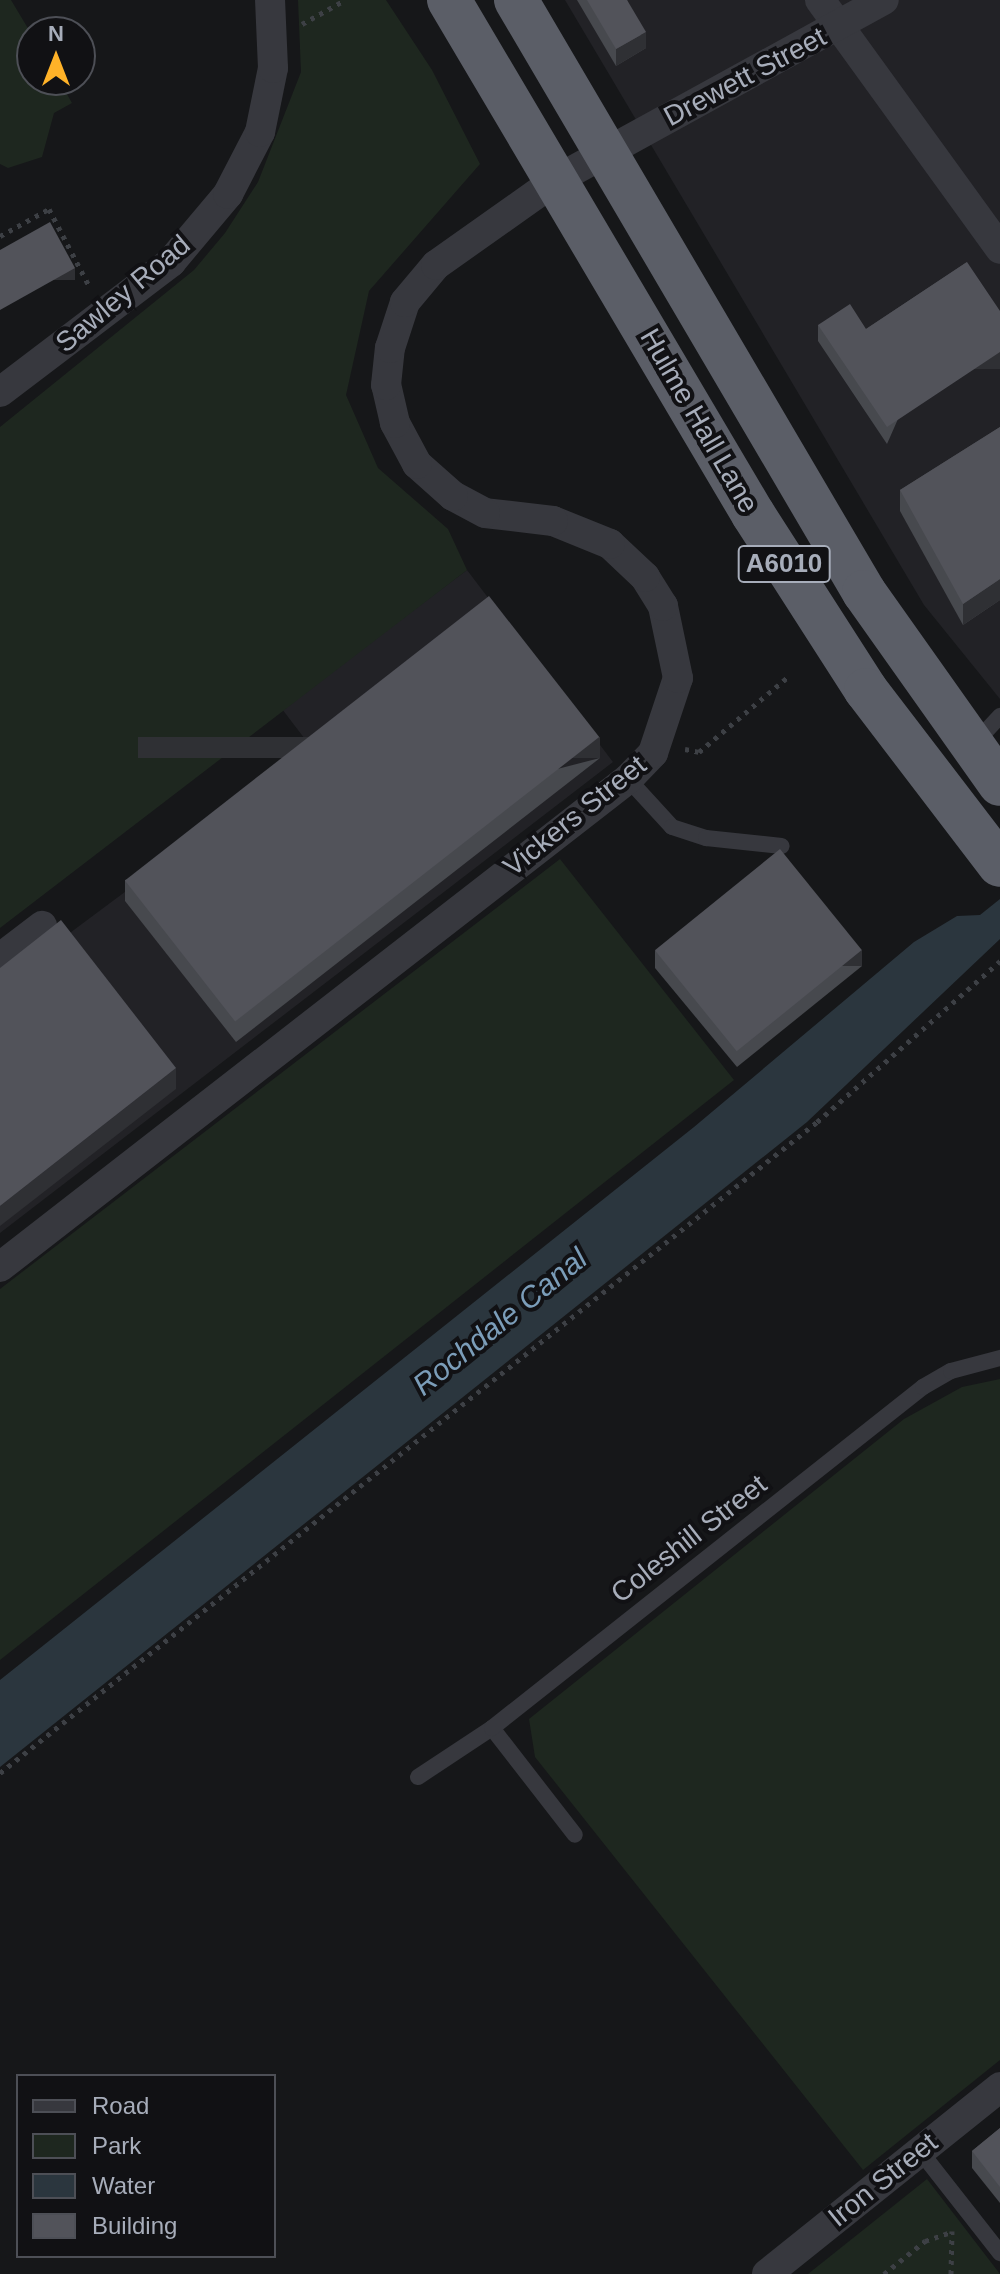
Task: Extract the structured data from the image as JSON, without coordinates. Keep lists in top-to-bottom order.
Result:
{
  "streets": {
    "highway": ["Hulme Hall Lane", "A6010"],
    "street": [
      "Drewett Street",
      "Sawley Road",
      "Vickers Street",
      "Iron Street"
    ],
    "lane": ["Coleshill Street"]
  },
  "crossings": [
    ["Drewett Street", "Hulme Hall Lane"],
    ["Drewett Street", "Vickers Street"],
    ["Hulme Hall Lane", "Vickers Street"]
  ],
  "water": ["Rochdale Canal"],
  "legend": [
    "Road",
    "Park",
    "Water",
    "Building"
  ],
  "north": "top"
}
